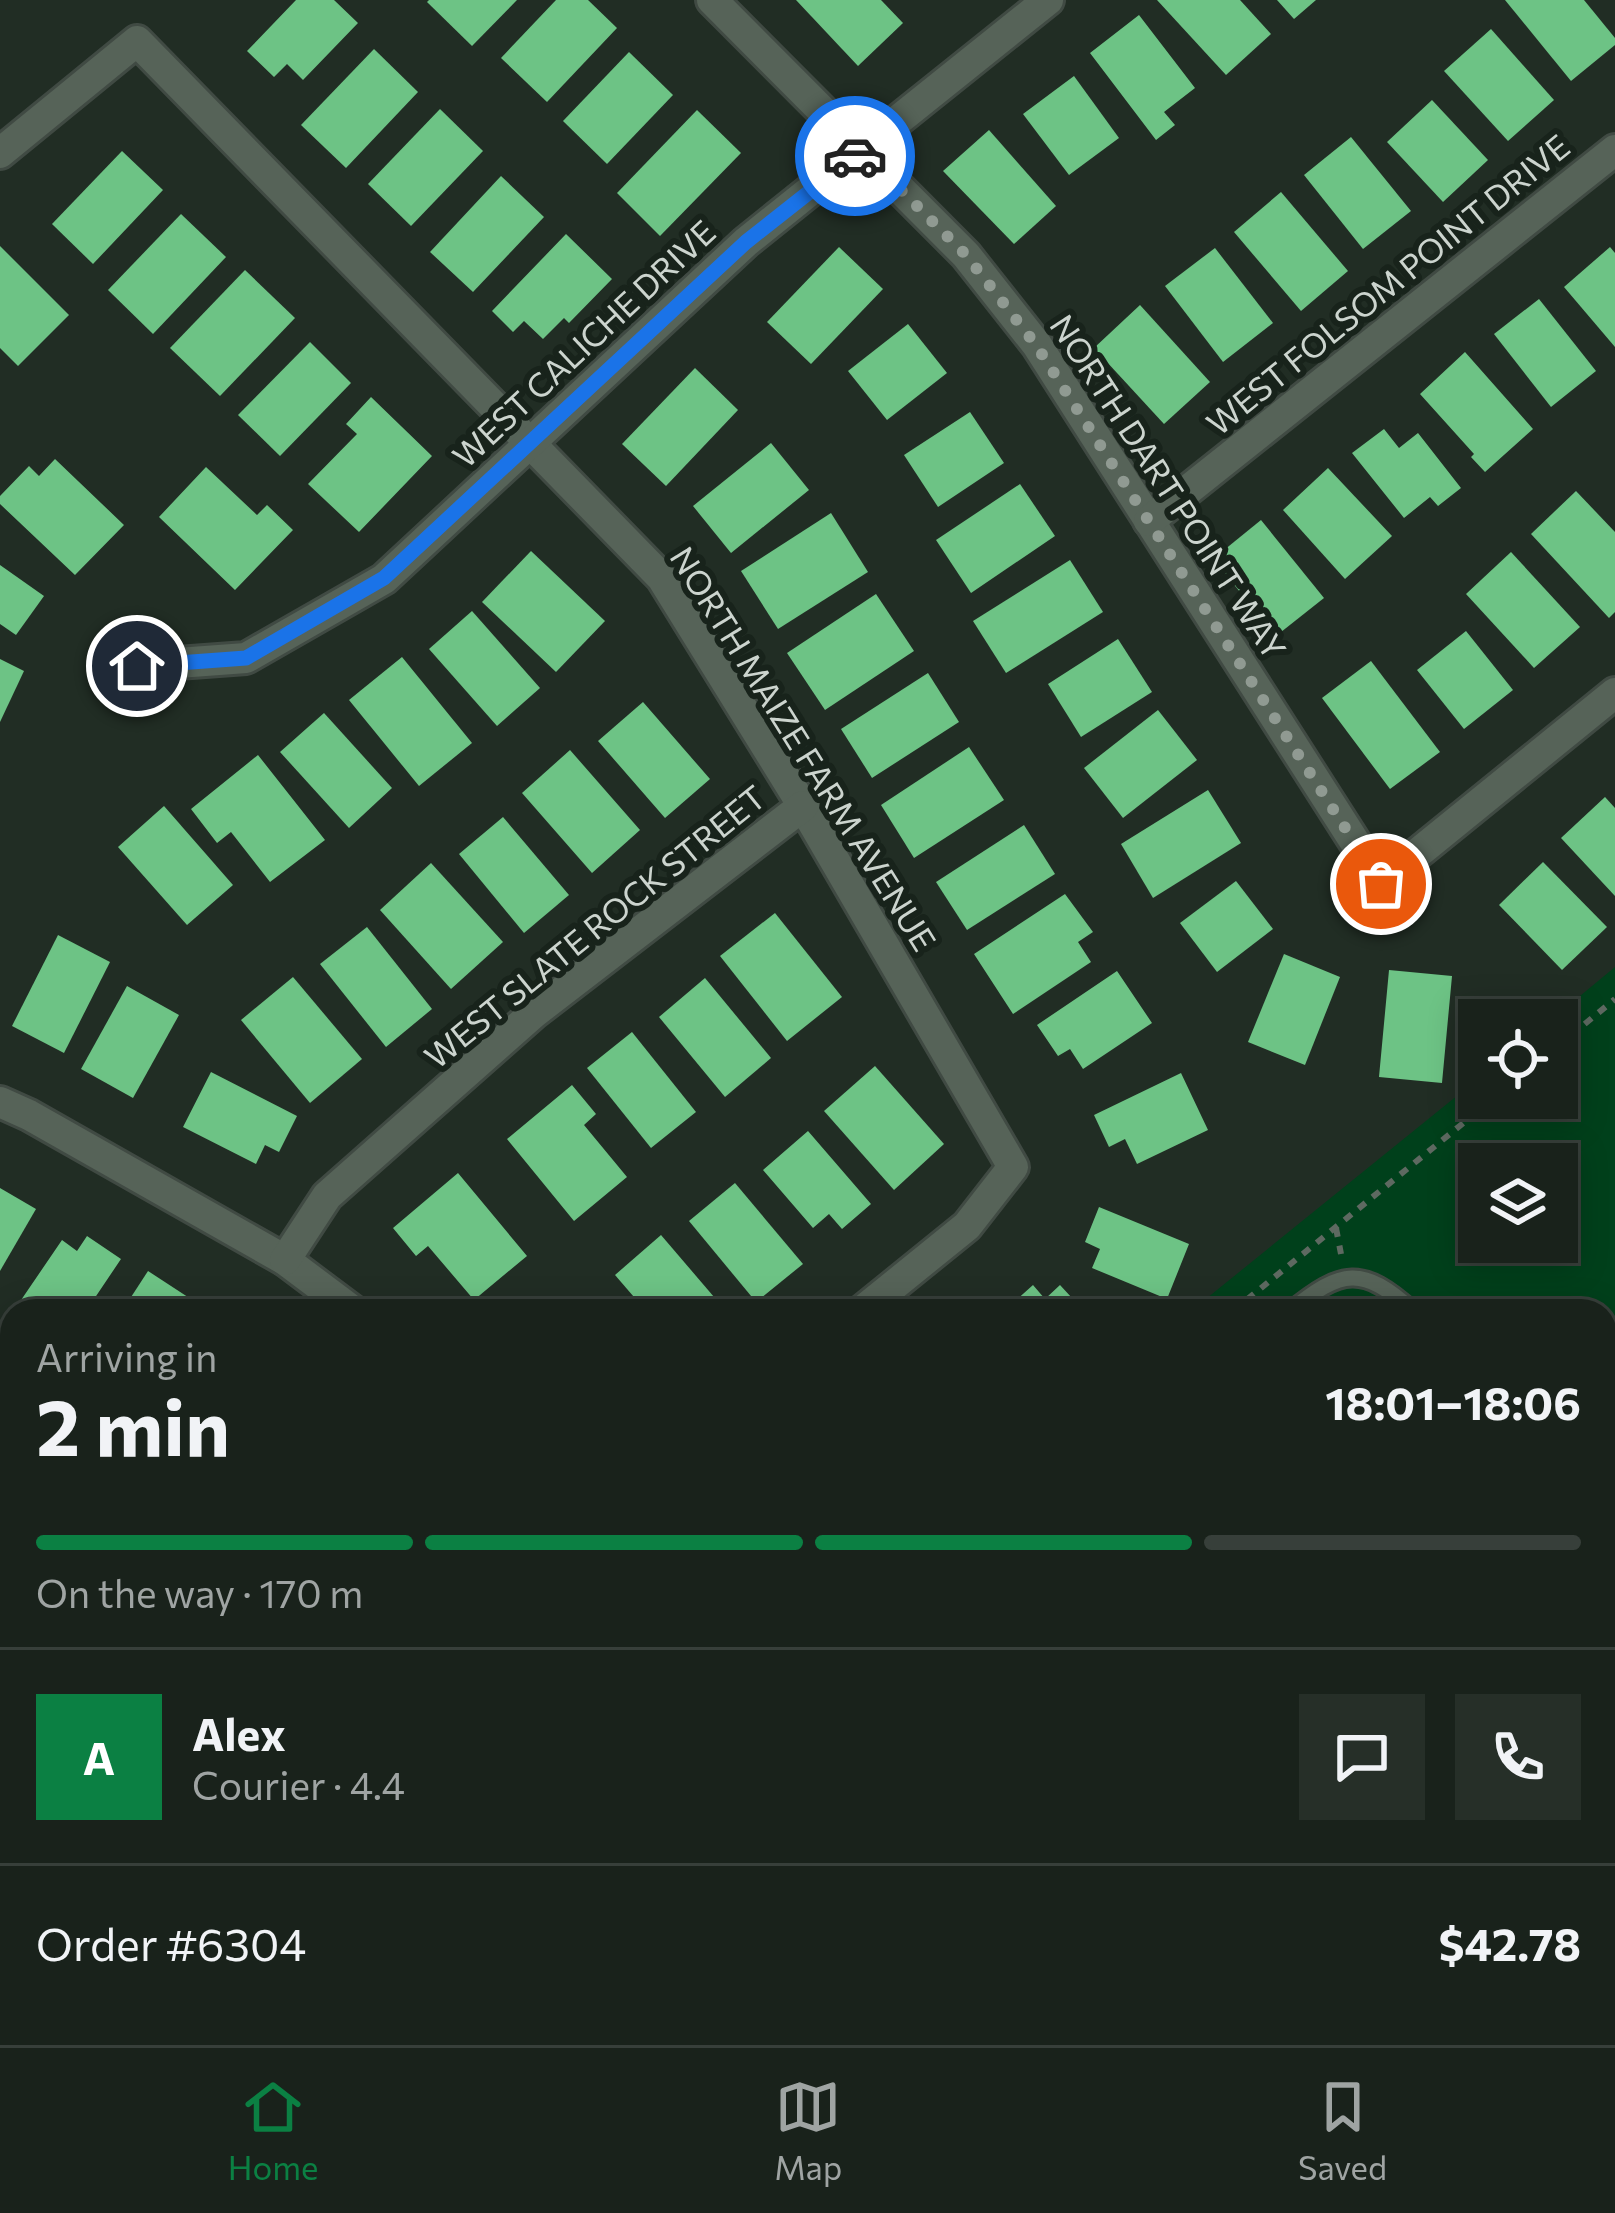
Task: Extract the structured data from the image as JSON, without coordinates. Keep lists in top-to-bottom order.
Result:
{
  "streets": {
    "street": [
      "WEST FOLSOM POINT DRIVE",
      "WEST CALICHE DRIVE",
      "NORTH DART POINT WAY",
      "NORTH MAIZE FARM AVENUE",
      "WEST SLATE ROCK STREET"
    ]
  },
  "crossings": [
    ["WEST FOLSOM POINT DRIVE", "NORTH DART POINT WAY"],
    ["WEST CALICHE DRIVE", "NORTH DART POINT WAY"],
    ["WEST CALICHE DRIVE", "NORTH MAIZE FARM AVENUE"],
    ["NORTH MAIZE FARM AVENUE", "WEST SLATE ROCK STREET"]
  ],
  "page": {
    "heading": ["2 min", "Arriving in", "18:01–18:06"],
    "panel": [
      "Alex",
      "Courier · 4.4",
      "Order #6304",
      "$42.78"
    ],
    "bar": "On the way · 170 m",
    "round": "A",
    "tabs": ["Home", "Map", "Saved"]
  }
}
